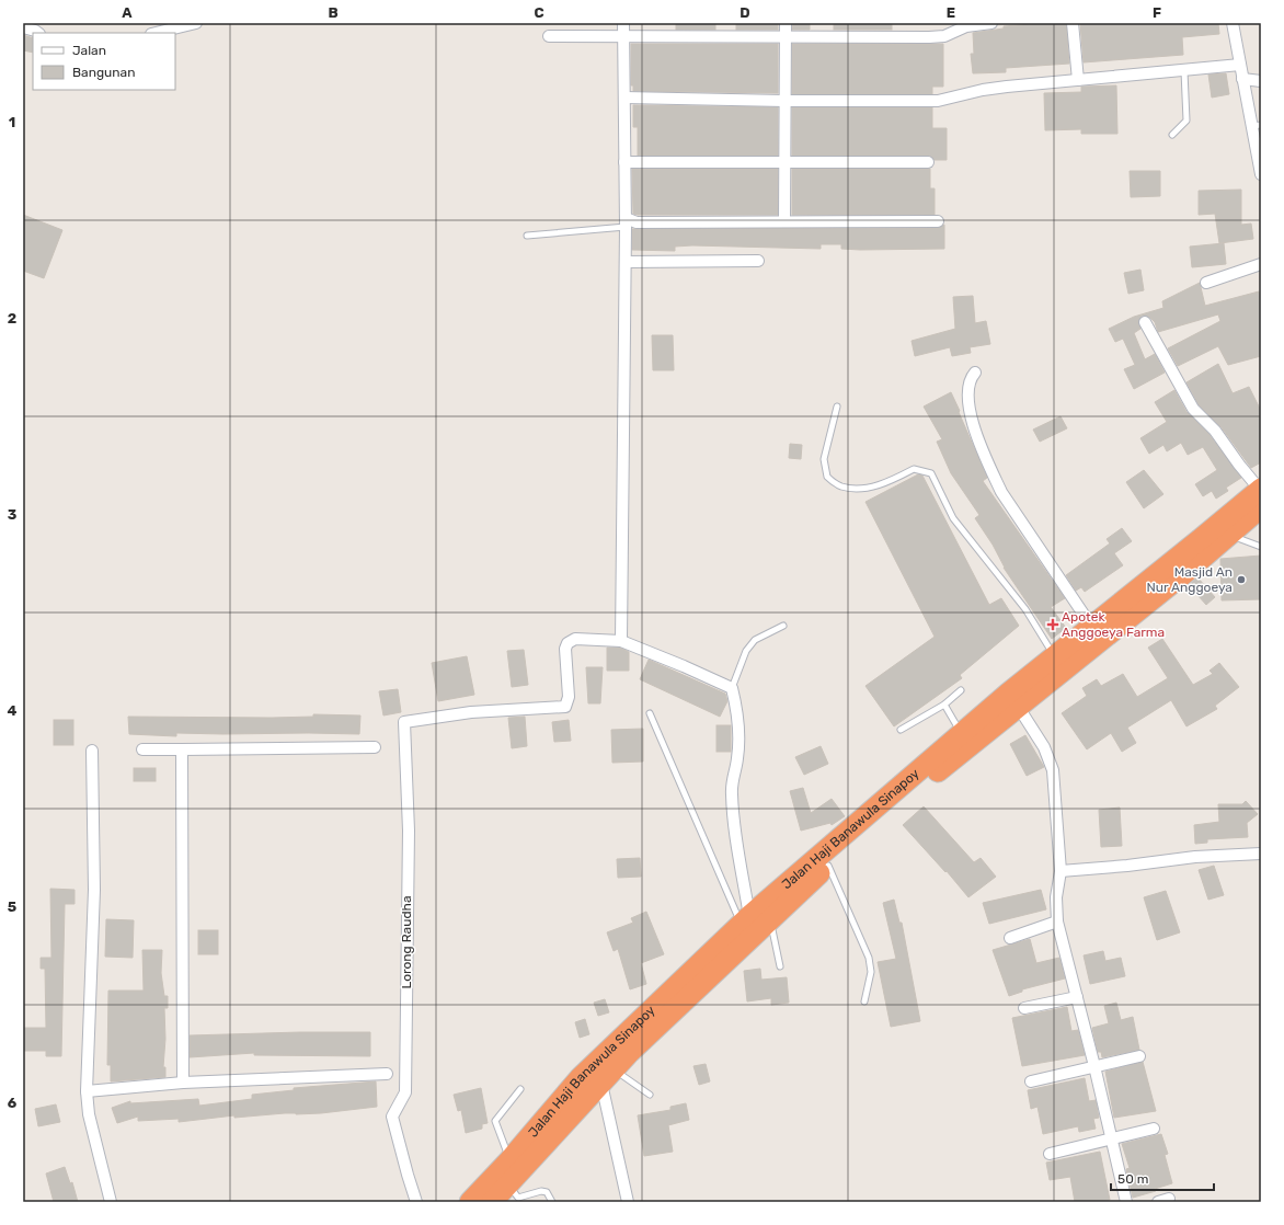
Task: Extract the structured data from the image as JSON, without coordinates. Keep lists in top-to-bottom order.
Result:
{
  "streets": {
    "highway": ["Jalan Haji Banawula Sinapoy"],
    "street": ["Lorong Raudha"]
  },
  "places": {
    "other": ["Masjid An Nur Anggoeya"],
    "health": ["Apotek Anggoeya Farma"]
  },
  "legend": ["Jalan", "Bangunan"],
  "scale_bar": "50 m",
  "grid": {
    "columns": [
      "A",
      "B",
      "C",
      "D",
      "E",
      "F"
    ],
    "rows": [
      "1",
      "2",
      "3",
      "4",
      "5",
      "6"
    ]
  }
}
